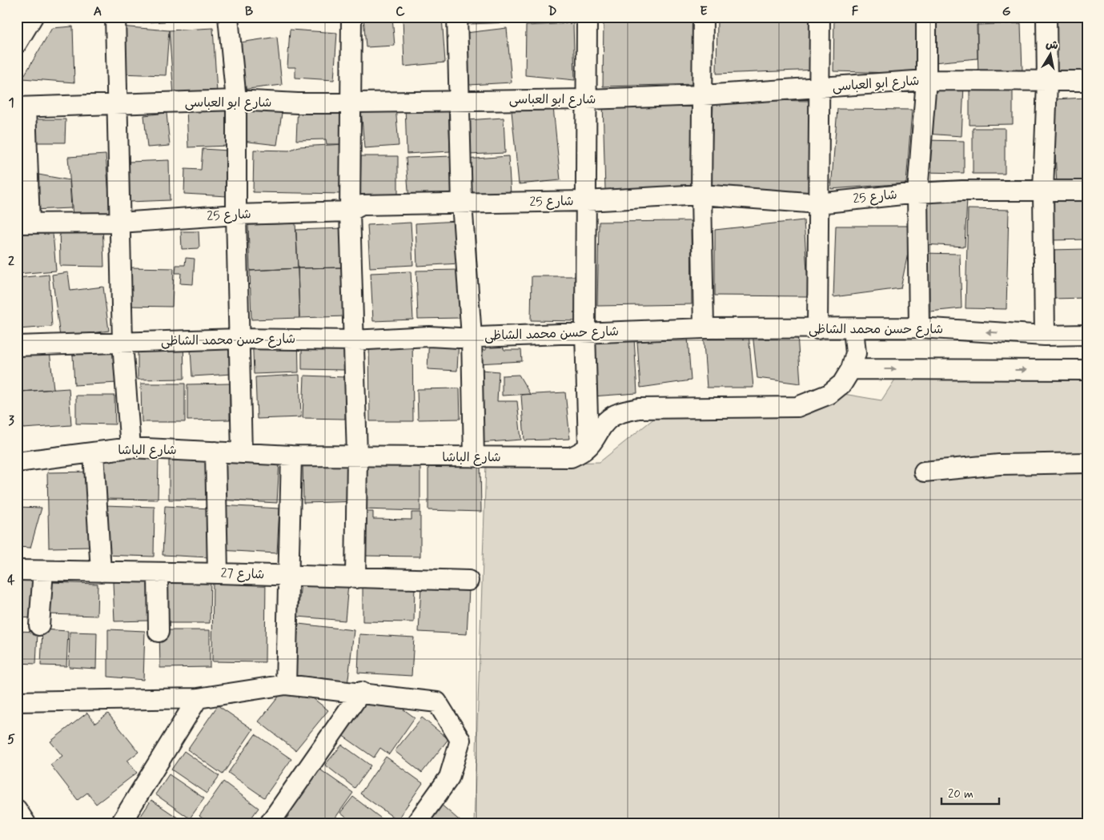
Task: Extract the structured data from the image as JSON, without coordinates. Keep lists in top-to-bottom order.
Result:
{
  "streets": {
    "street": [
      "شارع ابو العباسى",
      "شارع 25",
      "شارع حسن محمد الشاظى",
      "شارع الباشا",
      "شارع 27"
    ]
  },
  "crossings": [
    ["شارع حسن محمد الشاظى", "شارع الباشا"]
  ],
  "scale_bar": "20 m",
  "north": "top",
  "grid": {
    "columns": [
      "A",
      "B",
      "C",
      "D",
      "E",
      "F",
      "G"
    ],
    "rows": [
      "1",
      "2",
      "3",
      "4",
      "5"
    ]
  }
}
